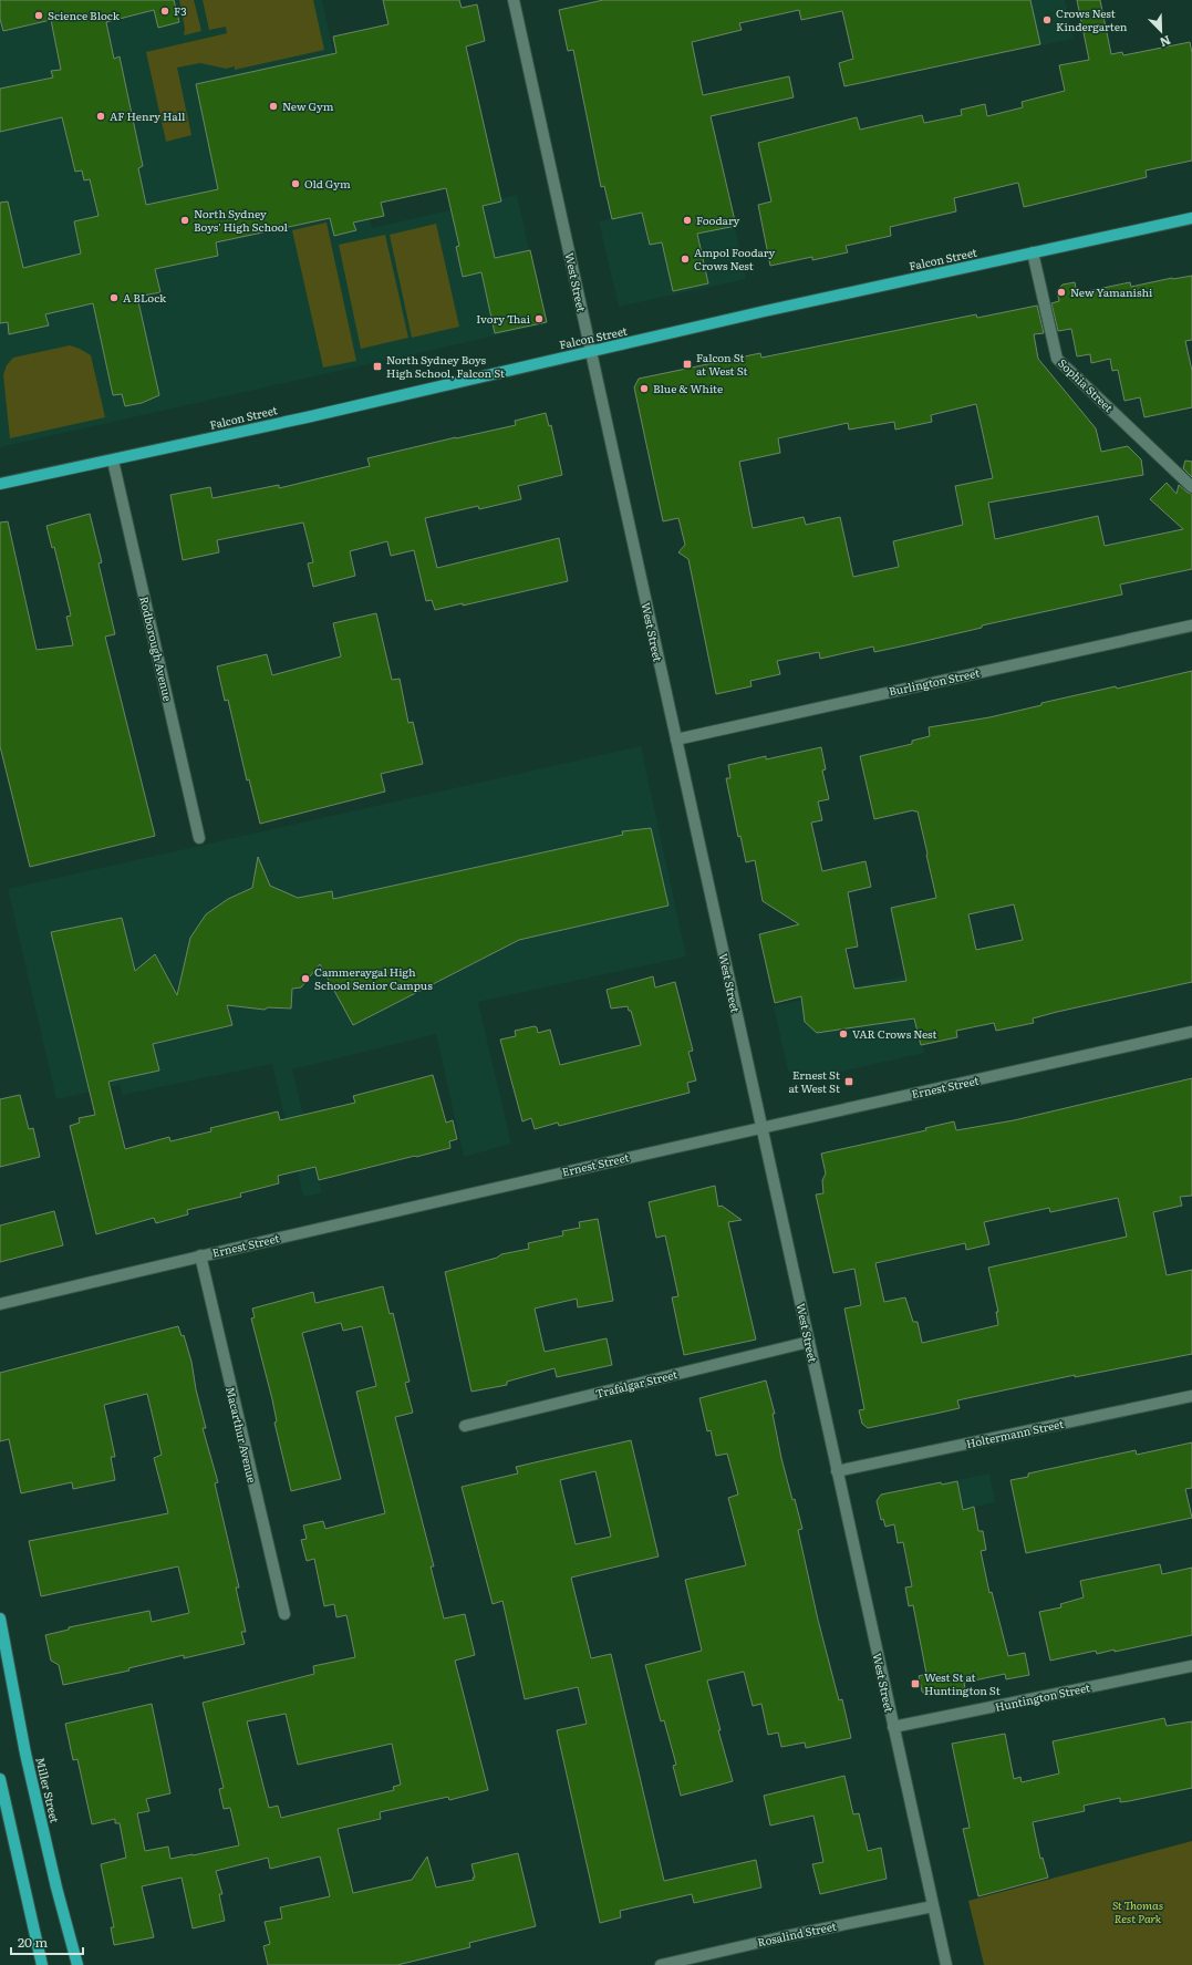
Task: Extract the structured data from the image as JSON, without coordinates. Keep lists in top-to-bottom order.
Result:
{
  "streets": {
    "main road": ["Falcon Street", "Miller Street"],
    "street": [
      "West Street",
      "Sophia Street",
      "Rodborough Avenue",
      "Burlington Street",
      "Ernest Street",
      "Trafalgar Street",
      "Holtermann Street",
      "Macarthur Avenue",
      "Huntington Street",
      "Rosalind Street"
    ]
  },
  "crossings": [
    ["Falcon Street", "West Street"],
    ["Falcon Street", "Sophia Street"],
    ["Falcon Street", "Rodborough Avenue"],
    ["West Street", "Burlington Street"],
    ["West Street", "Ernest Street"],
    ["West Street", "Trafalgar Street"],
    ["West Street", "Holtermann Street"],
    ["West Street", "Huntington Street"],
    ["West Street", "Rosalind Street"],
    ["Ernest Street", "Macarthur Avenue"]
  ],
  "parks": ["St Thomas Rest Park"],
  "places": {
    "other": [
      "F3",
      "Science Block",
      "Crows Nest Kindergarten",
      "New Gym",
      "AF Henry Hall",
      "Old Gym",
      "North Sydney Boys' High School",
      "Foodary",
      "Ampol Foodary Crows Nest",
      "New Yamanishi",
      "A BLock",
      "Ivory Thai",
      "Blue & White",
      "Cammeraygal High School Senior Campus",
      "VAR Crows Nest"
    ],
    "transit": [
      "Falcon St at West St",
      "North Sydney Boys High School, Falcon St",
      "Ernest St at West St",
      "West St at Huntington St"
    ]
  },
  "scale_bar": "20 m",
  "north": "bottom right"
}
